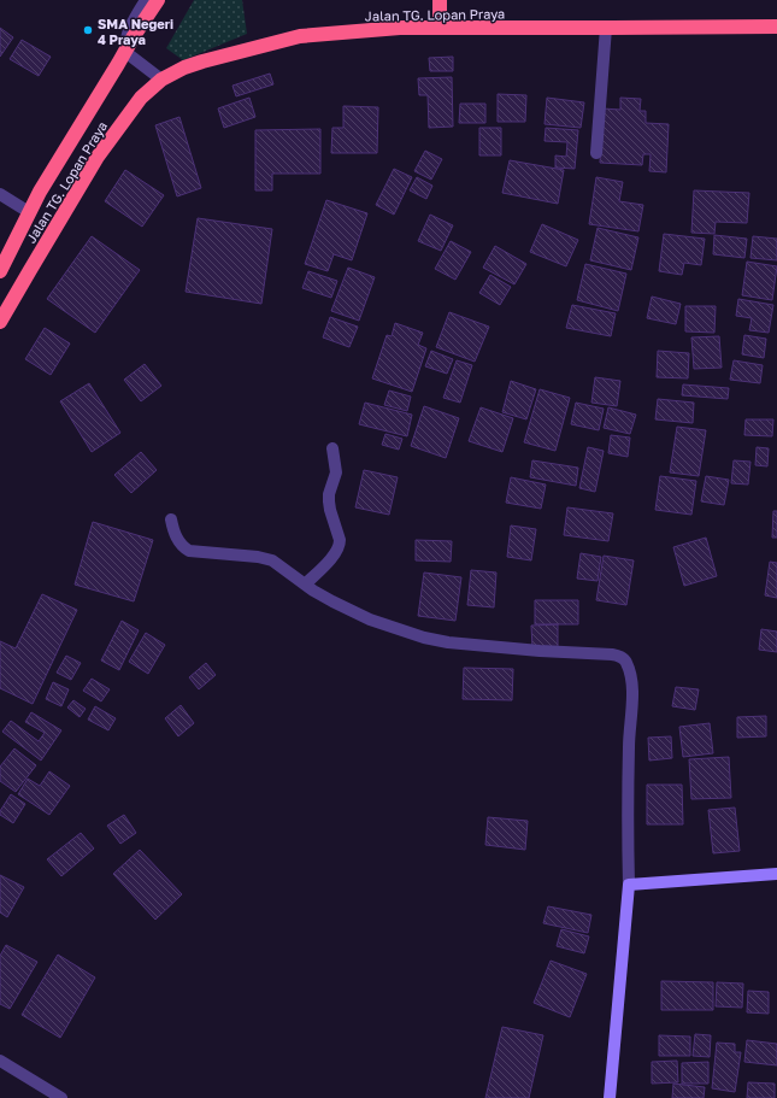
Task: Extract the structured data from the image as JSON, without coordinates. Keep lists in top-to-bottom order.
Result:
{
  "streets": {
    "highway": ["Jalan TG. Lopan Praya"]
  },
  "places": ["SMA Negeri 4 Praya"]
}
